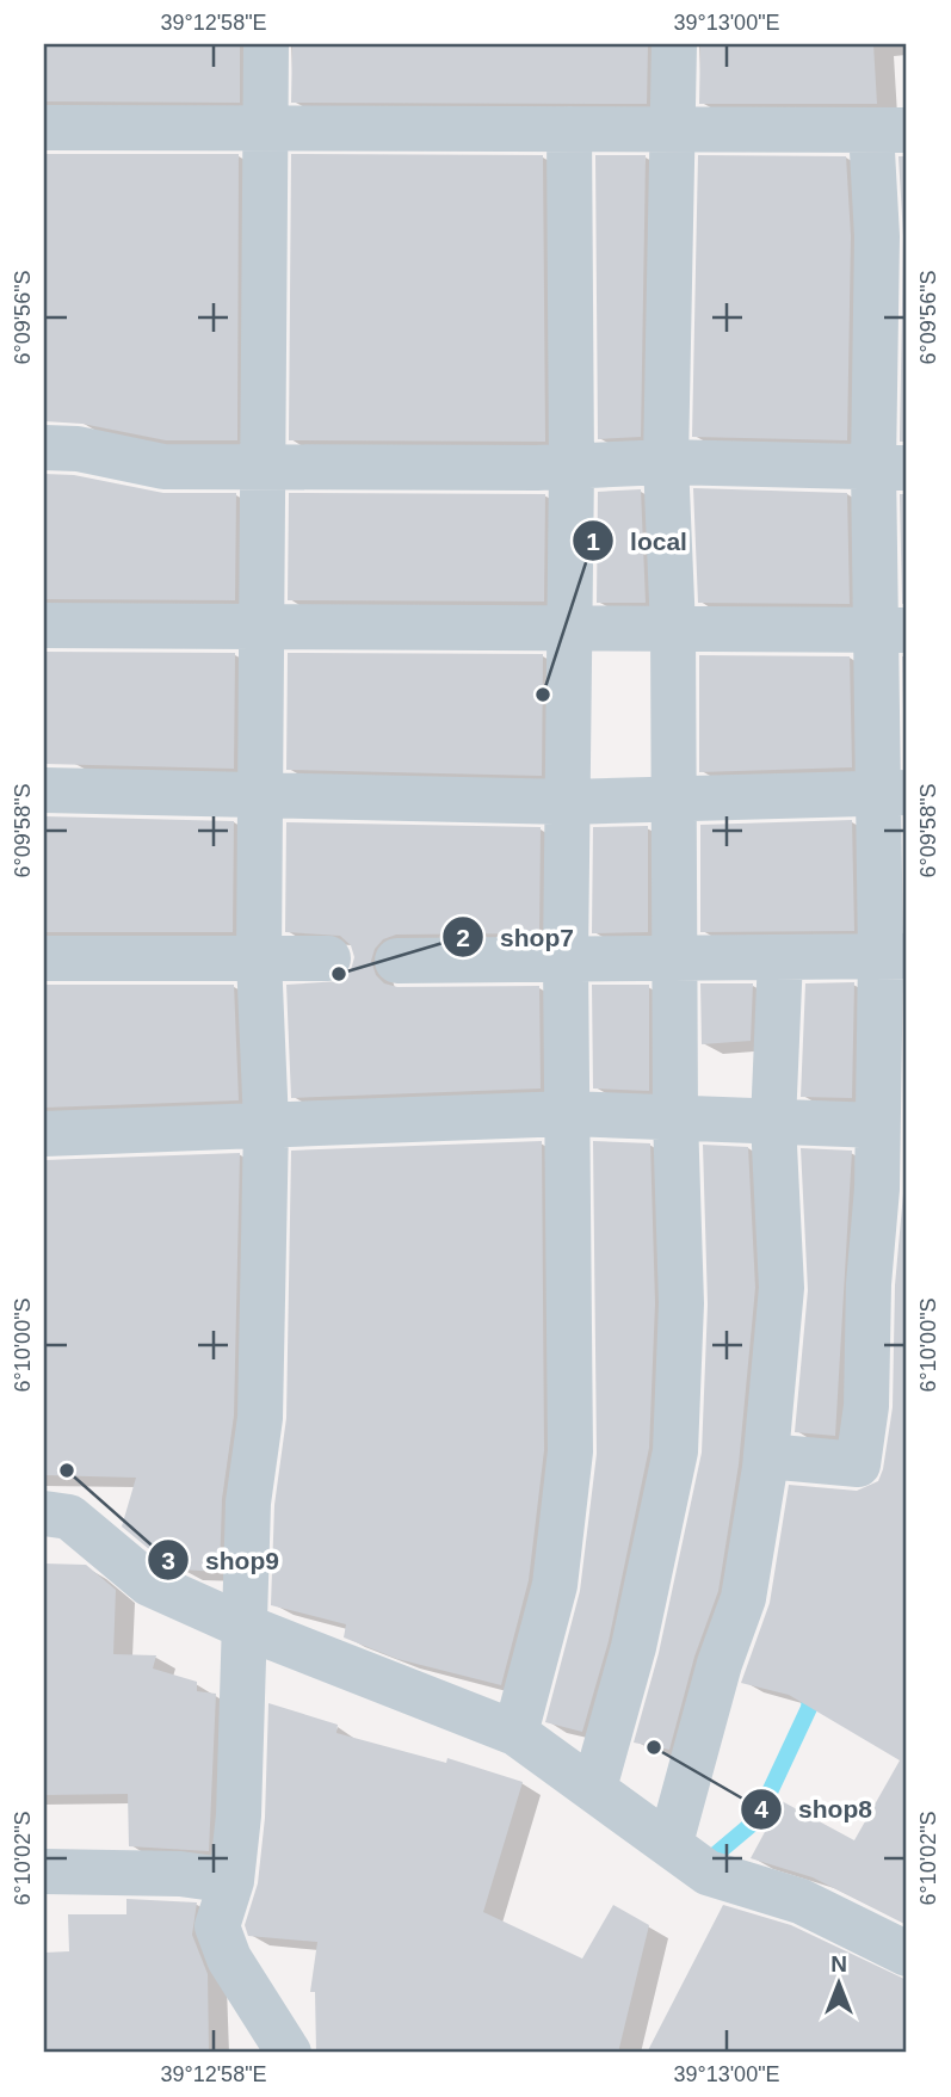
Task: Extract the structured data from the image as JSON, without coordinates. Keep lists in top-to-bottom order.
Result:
{
  "places": [
    "local",
    "shop7",
    "shop9",
    "shop8"
  ],
  "north": "top",
  "coordinates": [
    "39°12'58\"E",
    "39°13'00\"E",
    "6°09'56\"S",
    "6°09'58\"S",
    "6°10'00\"S",
    "6°10'02\"S"
  ]
}
